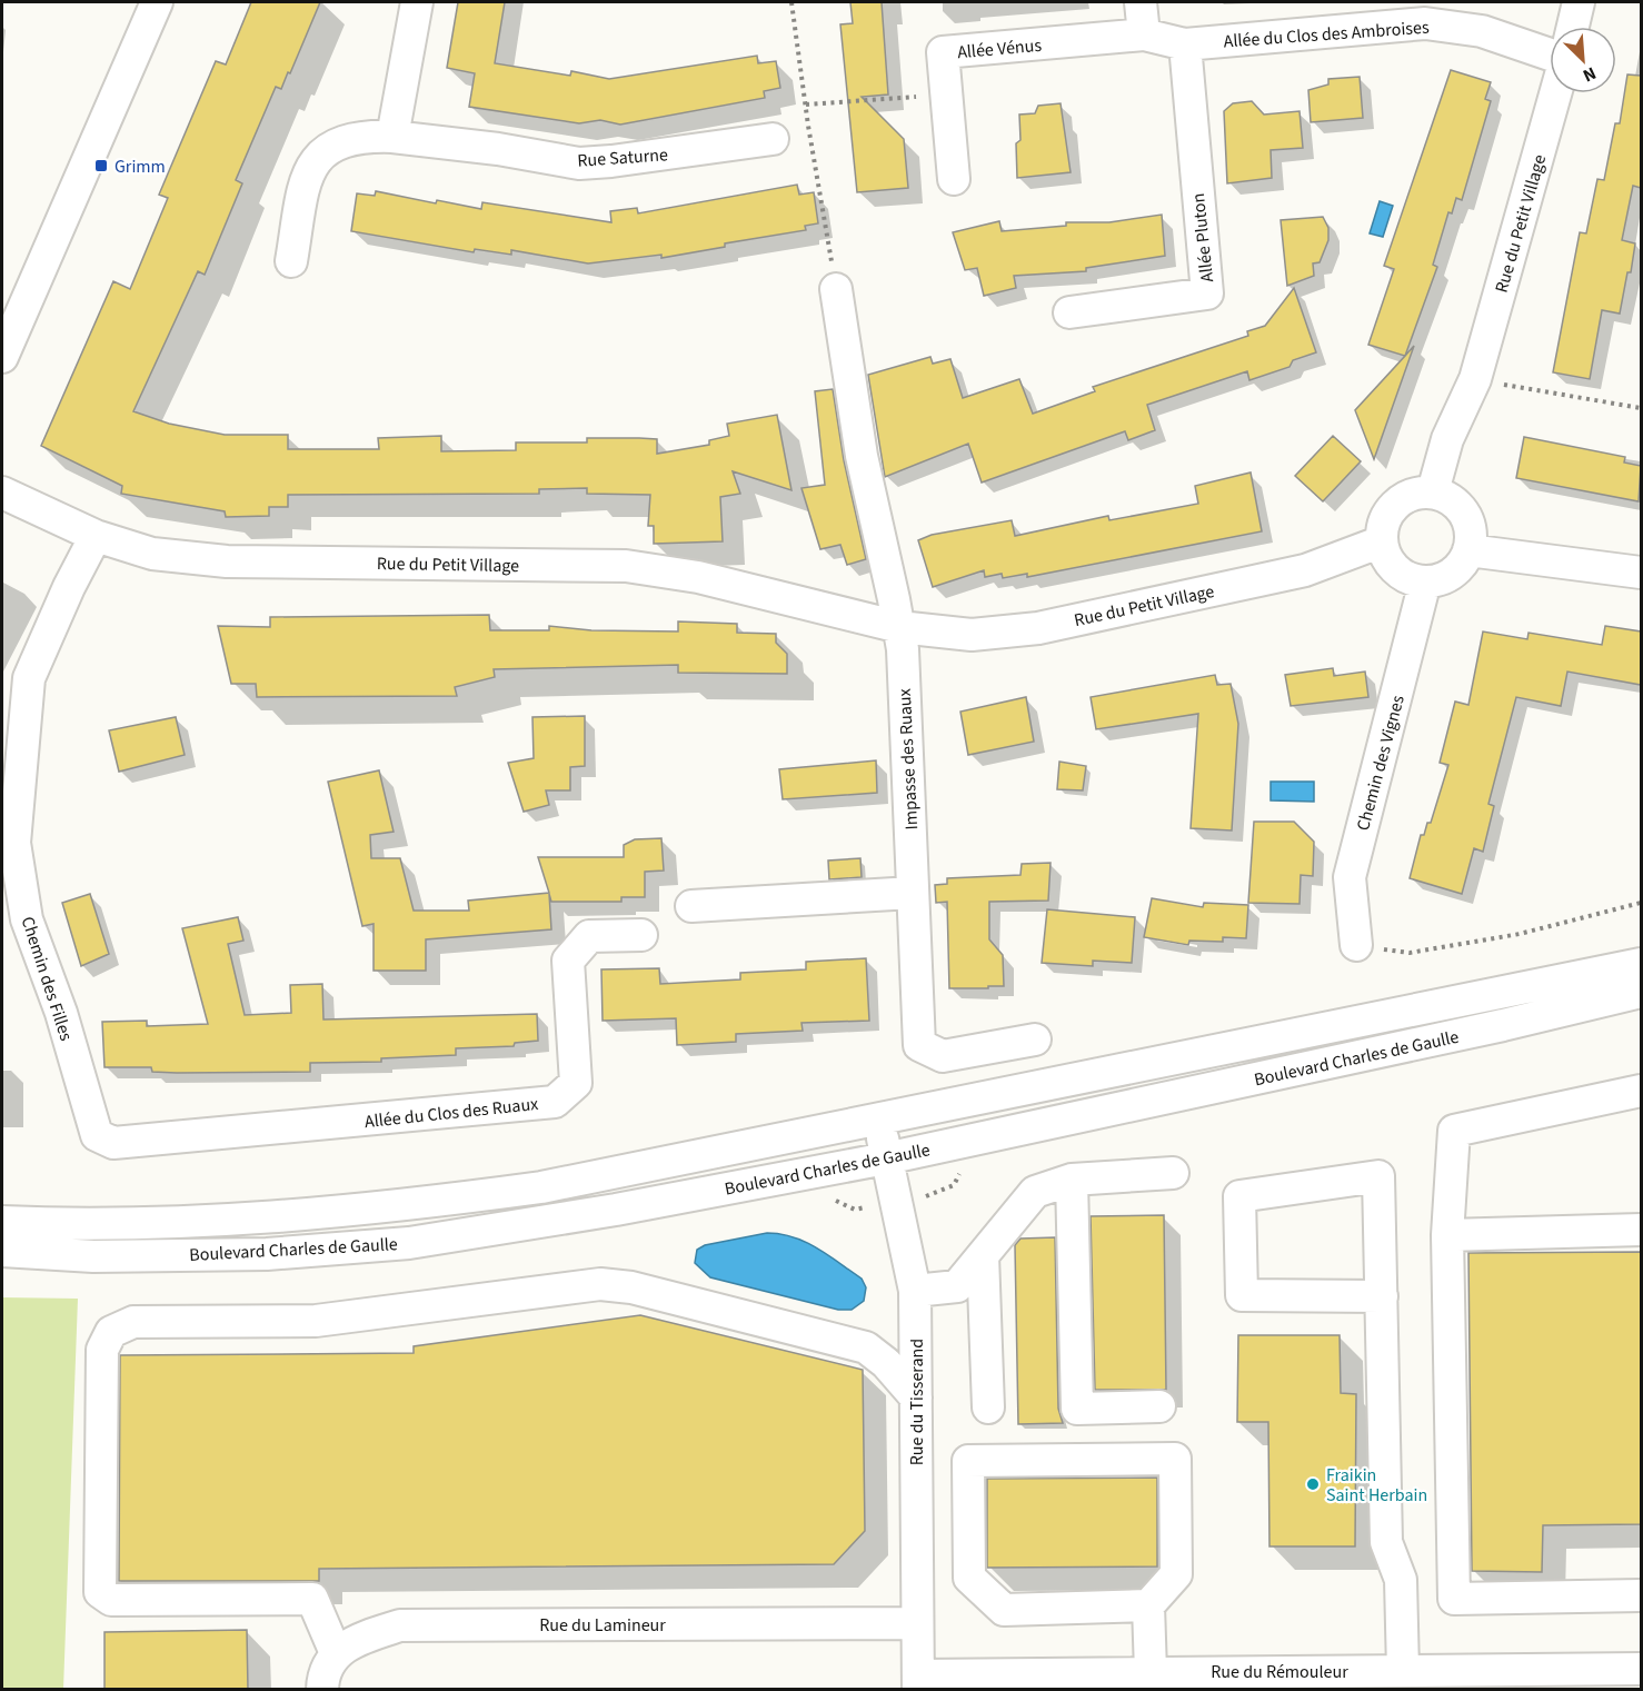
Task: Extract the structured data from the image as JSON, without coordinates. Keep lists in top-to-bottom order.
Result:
{
  "streets": {
    "street": [
      "Allée du Clos des Ambroises",
      "Allée Vénus",
      "Rue Saturne",
      "Rue du Petit Village",
      "Allée Pluton",
      "Impasse des Ruaux",
      "Chemin des Vignes",
      "Chemin des Filles",
      "Boulevard Charles de Gaulle",
      "Allée du Clos des Ruaux",
      "Rue du Tisserand",
      "Rue du Lamineur",
      "Rue du Rémouleur"
    ]
  },
  "crossings": [
    ["Allée du Clos des Ambroises", "Allée Vénus"],
    ["Allée du Clos des Ambroises", "Allée Pluton"],
    ["Allée Vénus", "Allée Pluton"],
    ["Rue du Petit Village", "Impasse des Ruaux"],
    ["Rue du Petit Village", "Chemin des Vignes"],
    ["Rue du Petit Village", "Chemin des Filles"],
    ["Chemin des Filles", "Allée du Clos des Ruaux"],
    ["Boulevard Charles de Gaulle", "Rue du Tisserand"],
    ["Rue du Tisserand", "Rue du Lamineur"],
    ["Rue du Tisserand", "Rue du Rémouleur"]
  ],
  "places": {
    "transit": ["Grimm"],
    "other": ["Fraikin Saint Herbain"]
  },
  "north": "bottom right"
}
